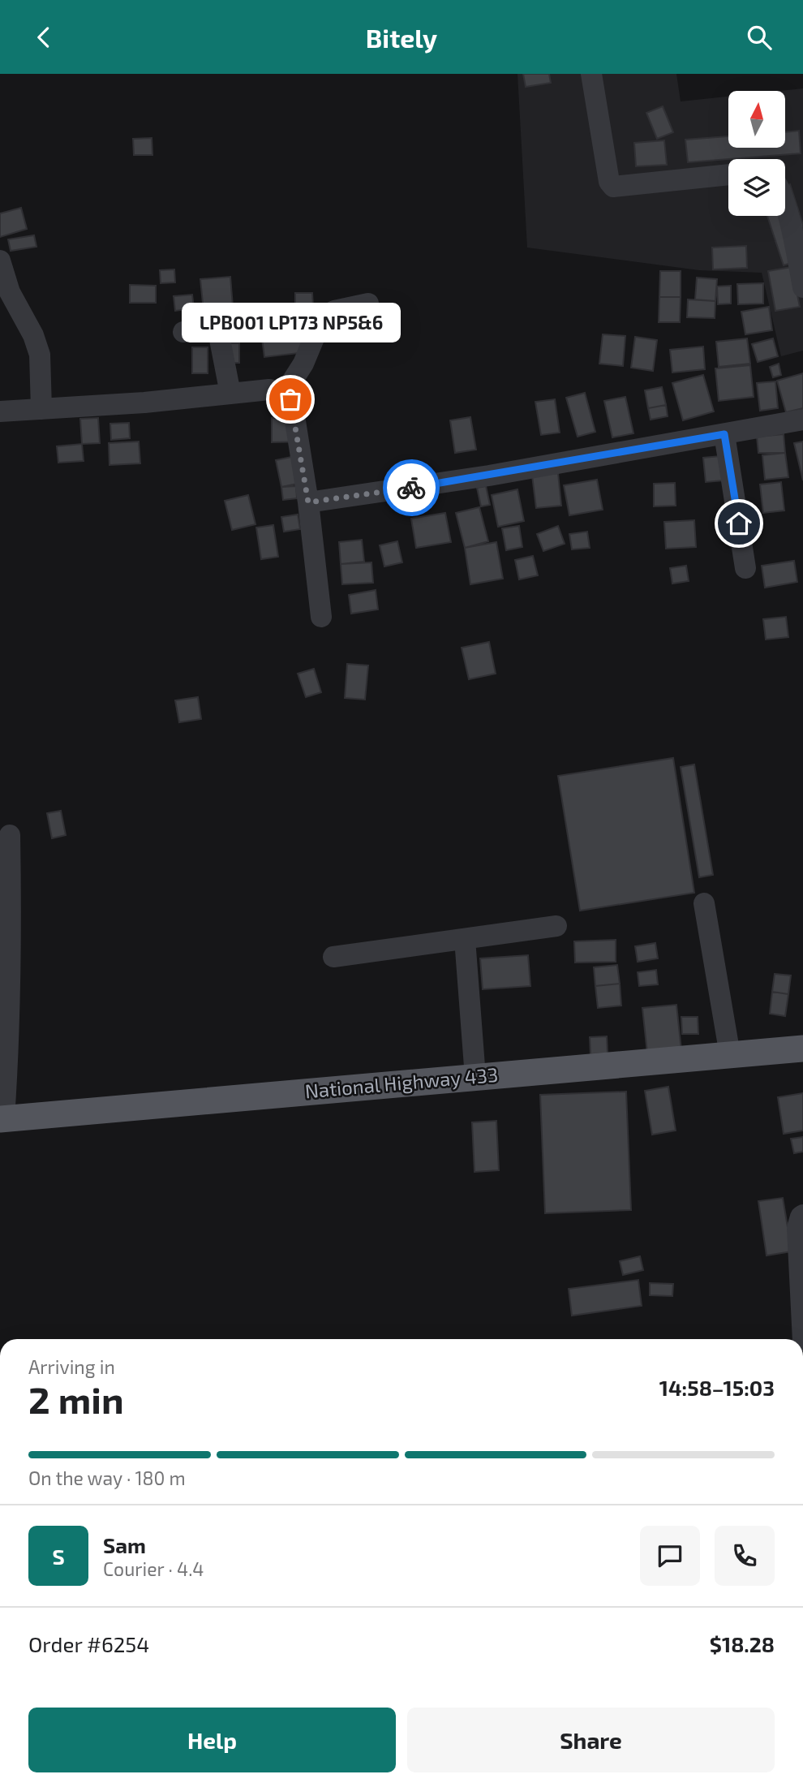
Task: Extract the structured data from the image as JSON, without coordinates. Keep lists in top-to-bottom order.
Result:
{
  "streets": {
    "main road": ["National Highway 433"]
  },
  "places": ["LPB001 LP173 NP5&6"],
  "north": "top",
  "page": {
    "header": "Bitely",
    "bubble": "LPB001 LP173 NP5&6",
    "heading": ["2 min", "Arriving in", "14:58–15:03"],
    "panel": [
      "Sam",
      "Courier · 4.4",
      "Order #6254",
      "$18.28"
    ],
    "bar": "On the way · 180 m",
    "round": "S",
    "buttons": ["Help", "Share"]
  }
}
